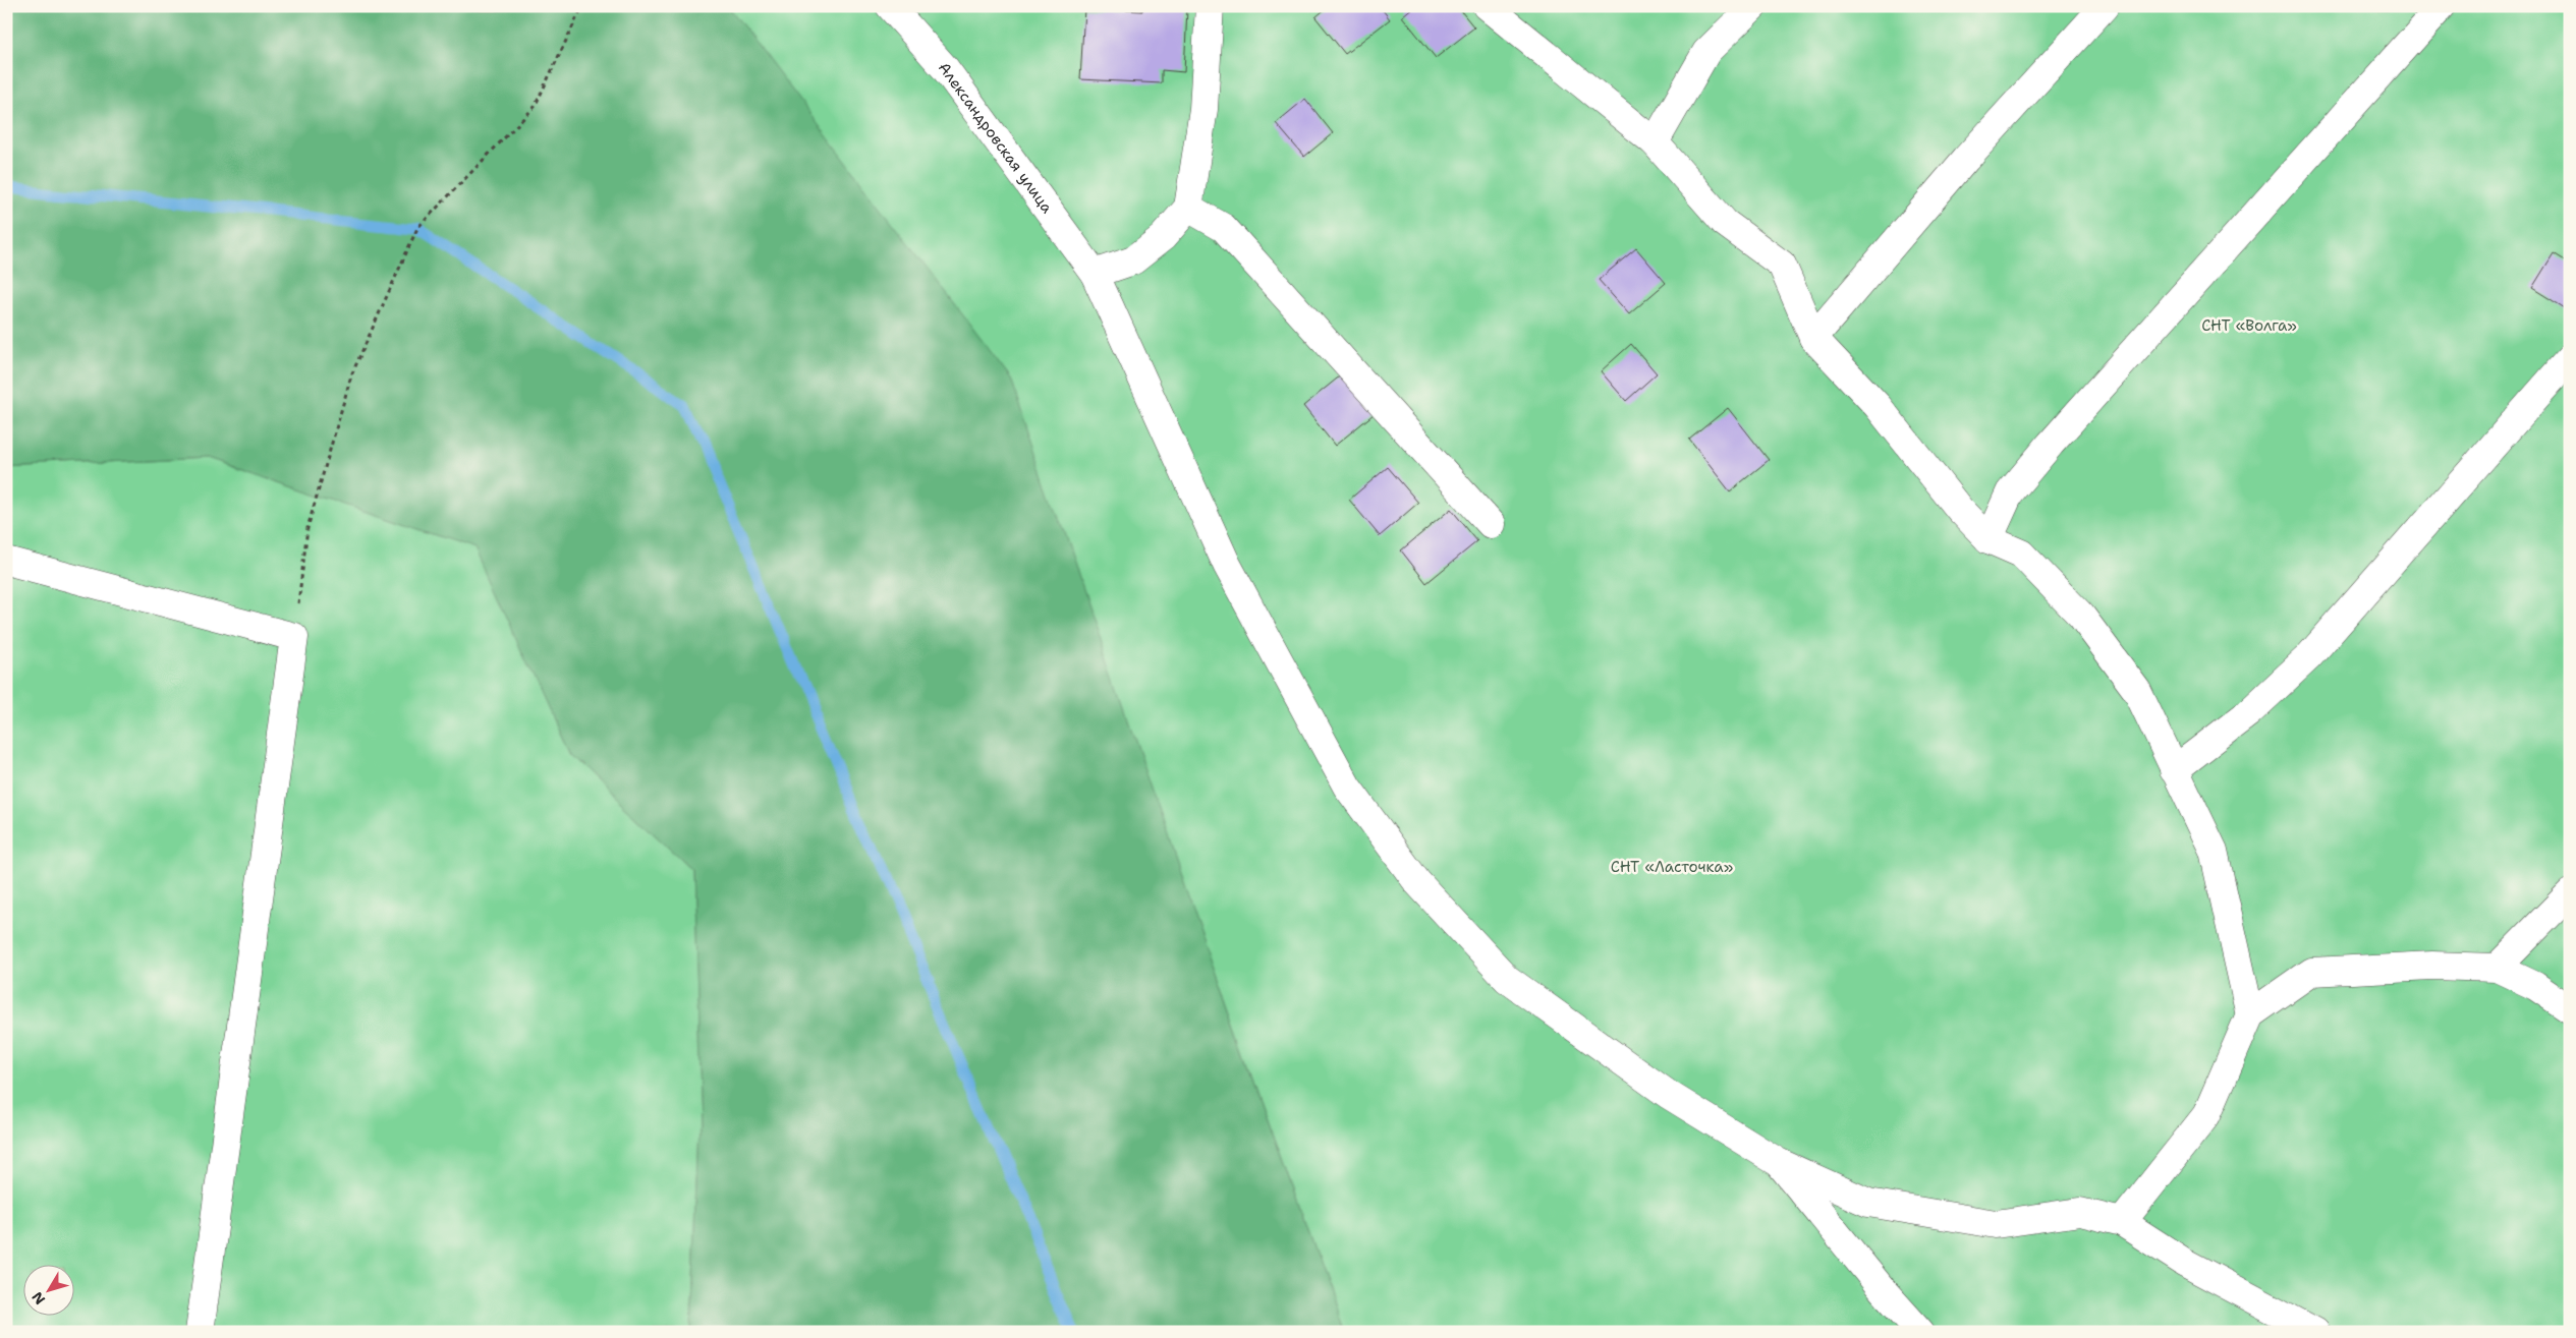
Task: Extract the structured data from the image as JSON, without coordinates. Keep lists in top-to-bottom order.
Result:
{
  "streets": {
    "street": ["Александровская улица"]
  },
  "parks": ["СНТ «Волга»", "СНТ «Ласточка»"],
  "north": "bottom left"
}
